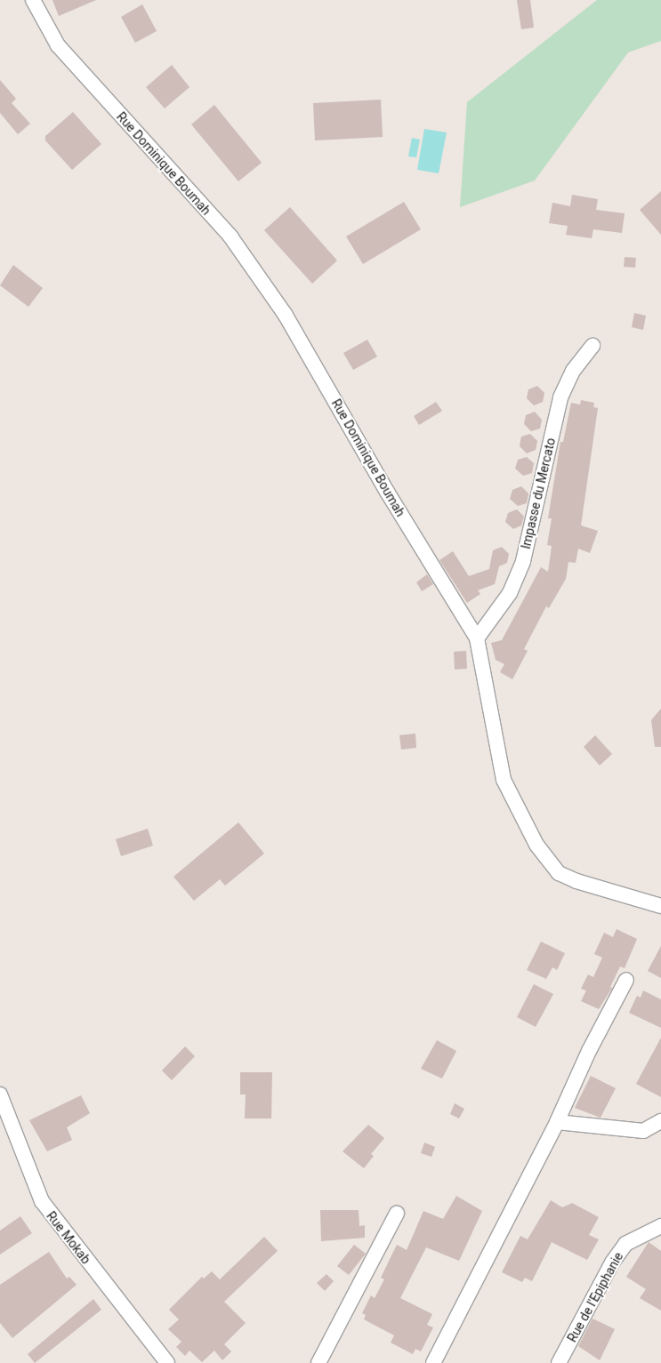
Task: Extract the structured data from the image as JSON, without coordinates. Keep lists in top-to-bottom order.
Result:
{
  "streets": {
    "street": [
      "Rue Dominique Boumah",
      "Impasse du Mercato",
      "Rue Mokab",
      "Rue de l'Epiphanie"
    ]
  },
  "crossings": [
    ["Rue Dominique Boumah", "Impasse du Mercato"]
  ]
}
